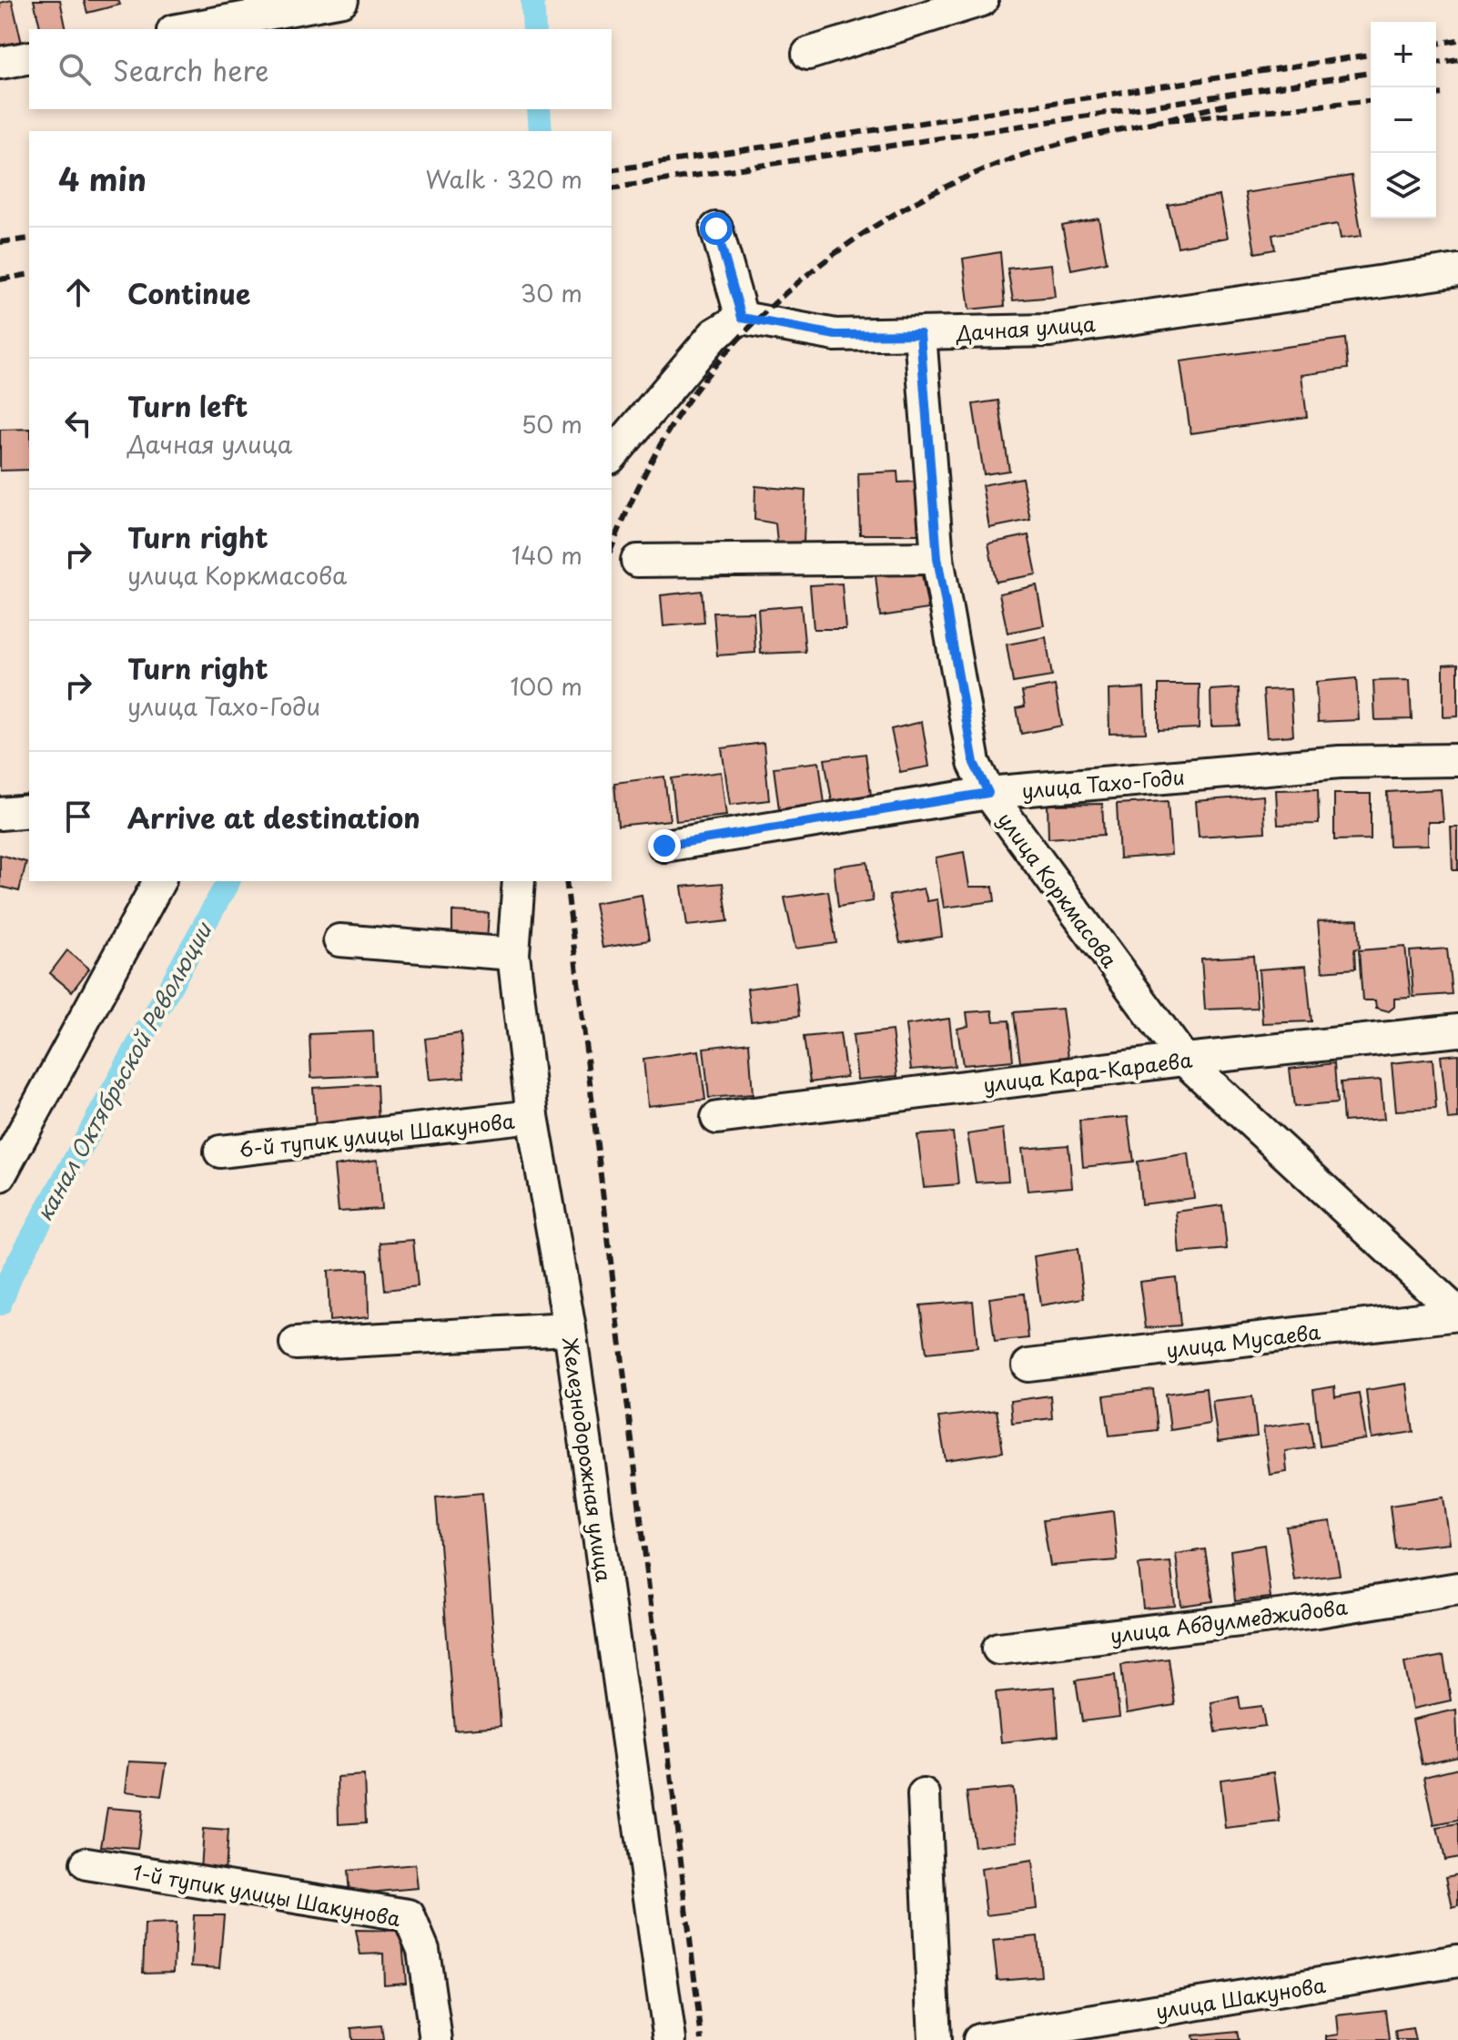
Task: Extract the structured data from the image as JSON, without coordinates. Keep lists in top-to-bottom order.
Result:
{
  "streets": {
    "street": [
      "Дачная улица",
      "улица Тахо-Годи",
      "улица Коркмасова",
      "улица Кара-Караева",
      "6-й тупик улицы Шакунова",
      "улица Мусаева",
      "Железнодорожная улица",
      "улица Абдулмеджидова",
      "1-й тупик улицы Шакунова",
      "улица Шакунова"
    ]
  },
  "crossings": [
    ["Дачная улица", "улица Коркмасова"],
    ["улица Тахо-Годи", "улица Коркмасова"],
    ["улица Коркмасова", "улица Кара-Караева"],
    ["улица Коркмасова", "улица Мусаева"],
    ["6-й тупик улицы Шакунова", "Железнодорожная улица"]
  ],
  "water": ["канал Октябрьской Революции"],
  "page": {
    "map_buttons": ["+", "−"],
    "search": "Search here",
    "heading": ["4 min", "Walk · 320 m"],
    "list": [
      ["Continue", "30 m"],
      ["Turn left", "Дачная улица", "50 m"],
      ["Turn right", "улица Коркмасова", "140 m"],
      ["Turn right", "улица Тахо-Годи", "100 m"],
      "Arrive at destination"
    ]
  }
}
